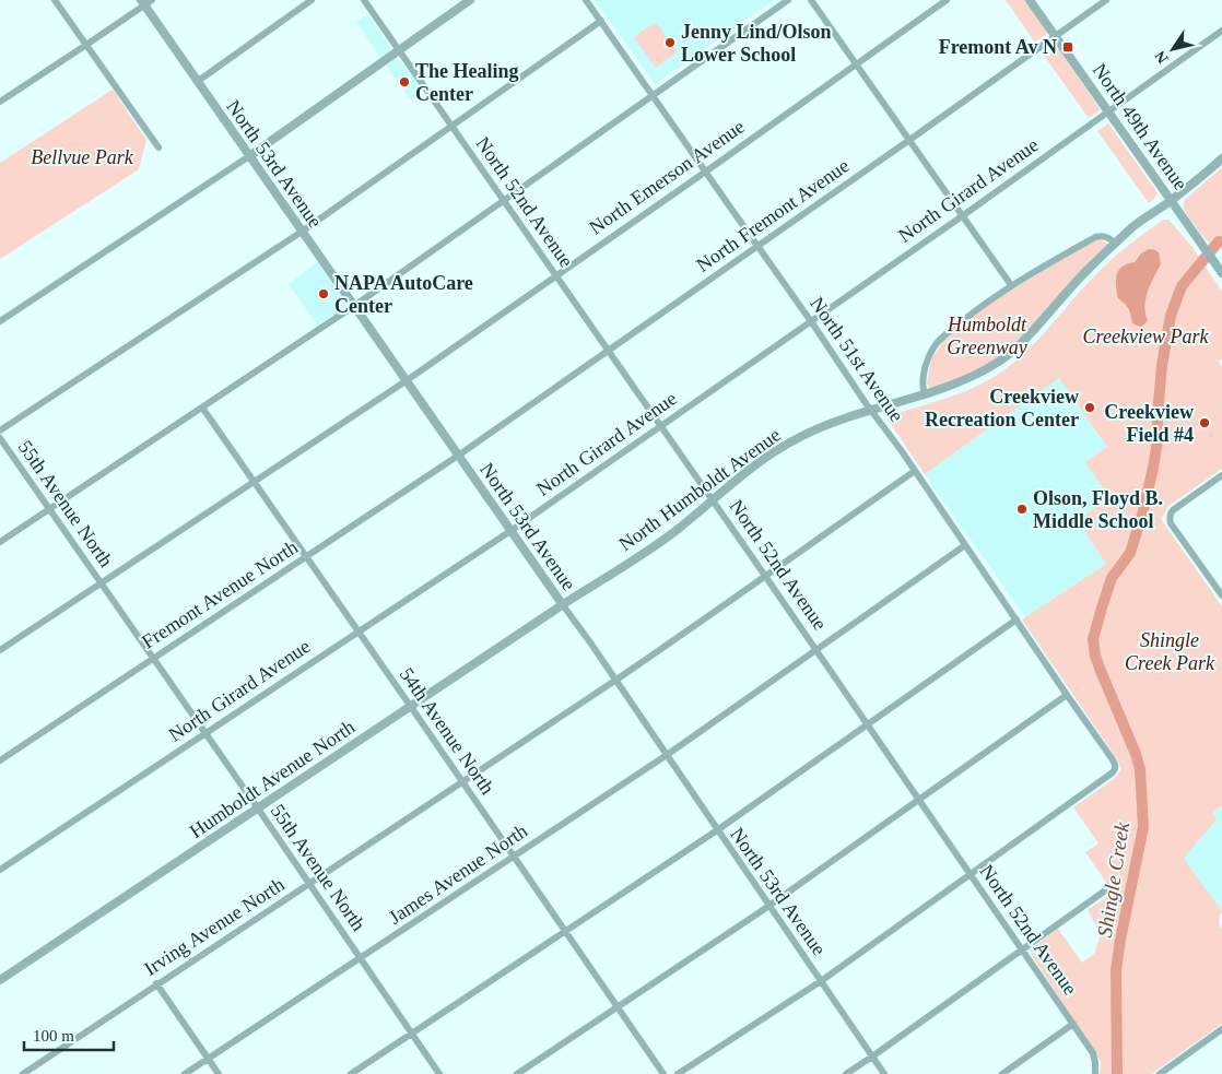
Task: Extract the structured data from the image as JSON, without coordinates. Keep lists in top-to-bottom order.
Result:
{
  "streets": {
    "street": [
      "North 49th Avenue",
      "North 53rd Avenue",
      "North Emerson Avenue",
      "North Girard Avenue",
      "North 52nd Avenue",
      "North Fremont Avenue",
      "North 51st Avenue",
      "North Humboldt Avenue",
      "55th Avenue North",
      "Fremont Avenue North",
      "54th Avenue North",
      "Humboldt Avenue North",
      "James Avenue North",
      "Irving Avenue North"
    ]
  },
  "crossings": [
    ["North 49th Avenue", "North Girard Avenue"],
    ["North 49th Avenue", "North Fremont Avenue"],
    ["North 49th Avenue", "North Humboldt Avenue"],
    ["North 53rd Avenue", "North Emerson Avenue"],
    ["North 53rd Avenue", "North Girard Avenue"],
    ["North 53rd Avenue", "North Fremont Avenue"],
    ["North 53rd Avenue", "North Humboldt Avenue"],
    ["North 53rd Avenue", "Fremont Avenue North"],
    ["North 53rd Avenue", "Humboldt Avenue North"],
    ["North 53rd Avenue", "James Avenue North"],
    ["North 53rd Avenue", "Irving Avenue North"],
    ["North Emerson Avenue", "North 52nd Avenue"],
    ["North Emerson Avenue", "North 51st Avenue"],
    ["North Emerson Avenue", "55th Avenue North"],
    ["North Emerson Avenue", "54th Avenue North"],
    ["North Girard Avenue", "North 52nd Avenue"],
    ["North Girard Avenue", "North 51st Avenue"],
    ["North Girard Avenue", "55th Avenue North"],
    ["North Girard Avenue", "54th Avenue North"],
    ["North 52nd Avenue", "North Fremont Avenue"],
    ["North 52nd Avenue", "North 51st Avenue"],
    ["North 52nd Avenue", "North Humboldt Avenue"],
    ["North 52nd Avenue", "James Avenue North"],
    ["North 52nd Avenue", "Irving Avenue North"],
    ["North Fremont Avenue", "North 51st Avenue"],
    ["North Fremont Avenue", "Fremont Avenue North"],
    ["North 51st Avenue", "North Humboldt Avenue"],
    ["North 51st Avenue", "James Avenue North"],
    ["North 51st Avenue", "Irving Avenue North"],
    ["North Humboldt Avenue", "Humboldt Avenue North"],
    ["55th Avenue North", "Fremont Avenue North"],
    ["55th Avenue North", "Humboldt Avenue North"],
    ["55th Avenue North", "James Avenue North"],
    ["55th Avenue North", "Irving Avenue North"],
    ["Fremont Avenue North", "54th Avenue North"],
    ["54th Avenue North", "Humboldt Avenue North"],
    ["54th Avenue North", "James Avenue North"],
    ["54th Avenue North", "Irving Avenue North"]
  ],
  "water": ["Shingle Creek"],
  "parks": [
    "Bellvue Park",
    "Humboldt Greenway",
    "Creekview Park",
    "Shingle Creek Park"
  ],
  "places": {
    "other": [
      "Jenny Lind/Olson Lower School",
      "The Healing Center",
      "NAPA AutoCare Center",
      "Creekview Recreation Center",
      "Creekview Field #4",
      "Olson, Floyd B. Middle School"
    ],
    "transit": ["Fremont Av N"]
  },
  "scale_bar": "100 m",
  "north": "bottom left"
}
